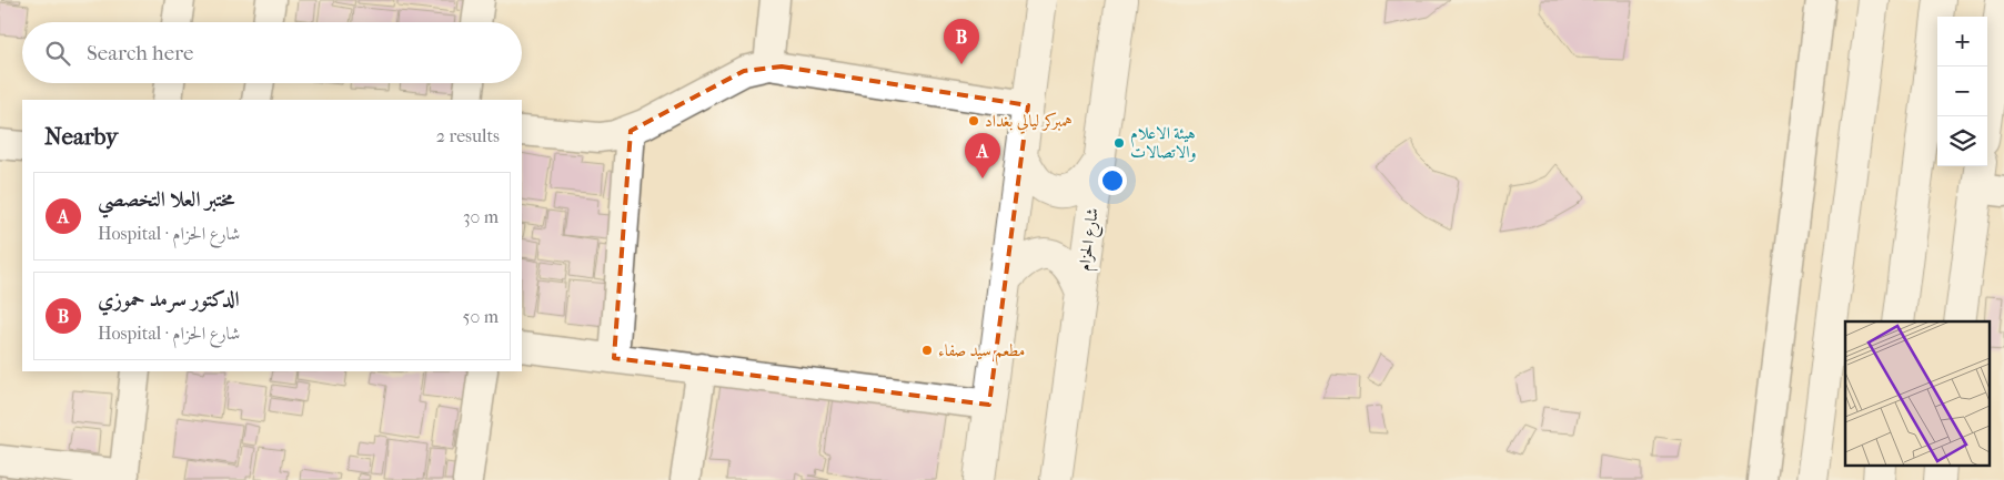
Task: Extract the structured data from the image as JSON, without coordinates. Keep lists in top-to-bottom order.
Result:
{
  "streets": {
    "main road": ["شارع الحزام"]
  },
  "places": ["همبركر ليالي بغداد", "هيئة الاعلام والاتصالات", "مطعم سيد صفاء"],
  "page": {
    "map_buttons": ["+", "−"],
    "pins": ["B", "A"],
    "search": "Search here",
    "heading": ["Nearby", "2 results"],
    "list": [
      {
        "mark": "A",
        "name": "مختبر العلا التخصصي",
        "note": "Hospital · شارع الحزام",
        "value": "30 m"
      },
      {
        "mark": "B",
        "name": "الدكتور سرمد حموزي",
        "note": "Hospital · شارع الحزام",
        "value": "50 m"
      }
    ]
  }
}
